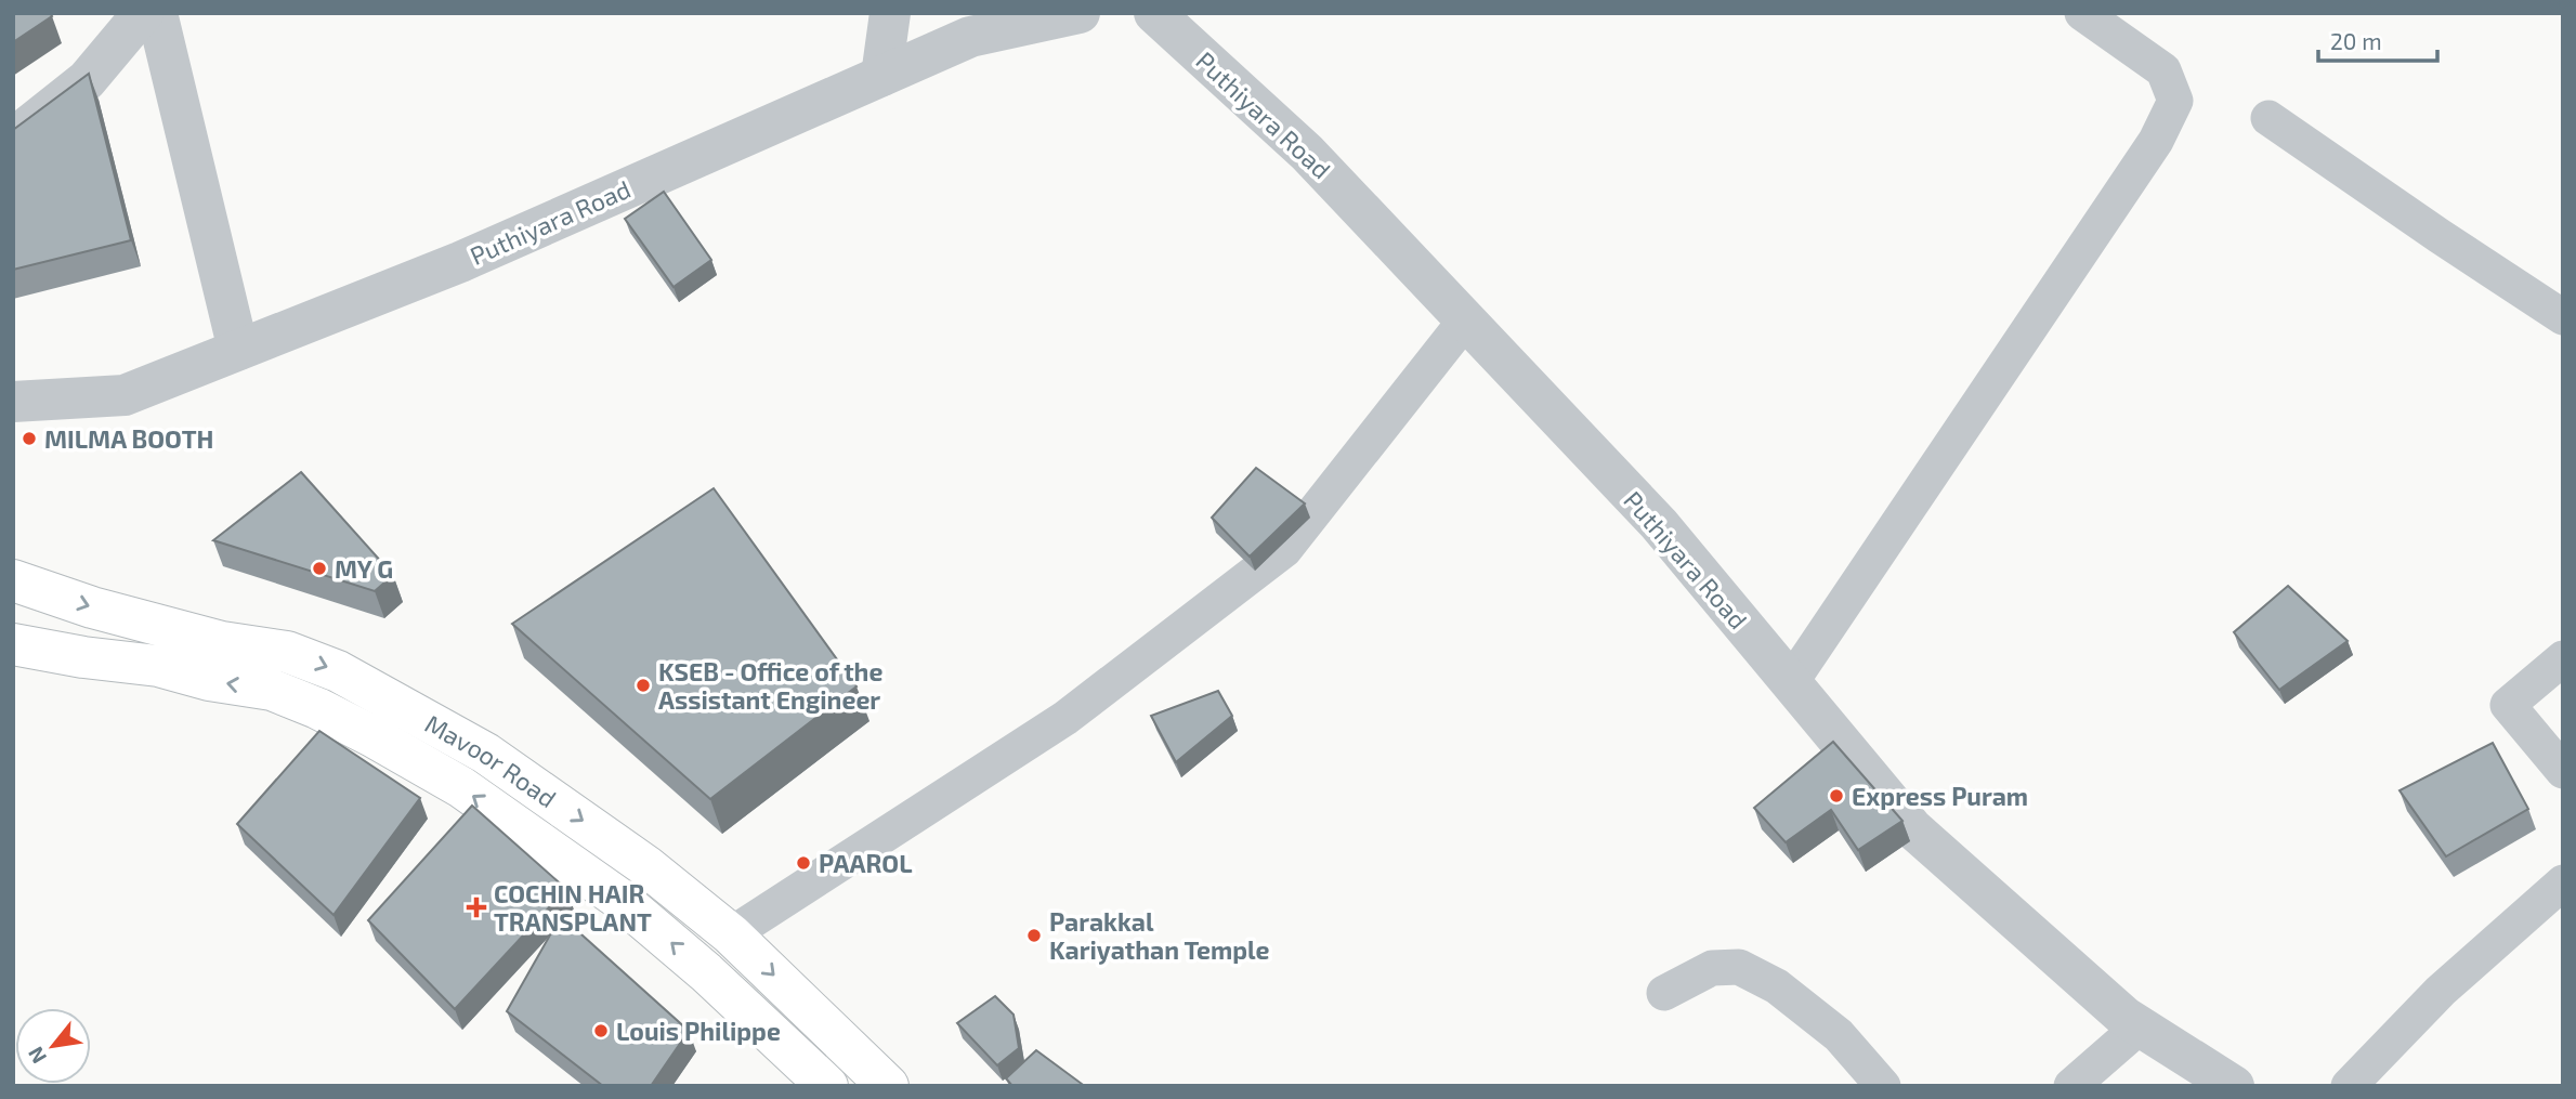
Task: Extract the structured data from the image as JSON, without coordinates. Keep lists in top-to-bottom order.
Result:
{
  "streets": {
    "main road": ["Mavoor Road"],
    "street": ["Puthiyara Road"]
  },
  "places": {
    "other": [
      "MILMA BOOTH",
      "MY G",
      "KSEB - Office of the Assistant Engineer",
      "Express Puram",
      "PAAROL",
      "Parakkal Kariyathan Temple",
      "Louis Philippe"
    ],
    "health": ["COCHIN HAIR TRANSPLANT"]
  },
  "scale_bar": "20 m",
  "north": "bottom left"
}
